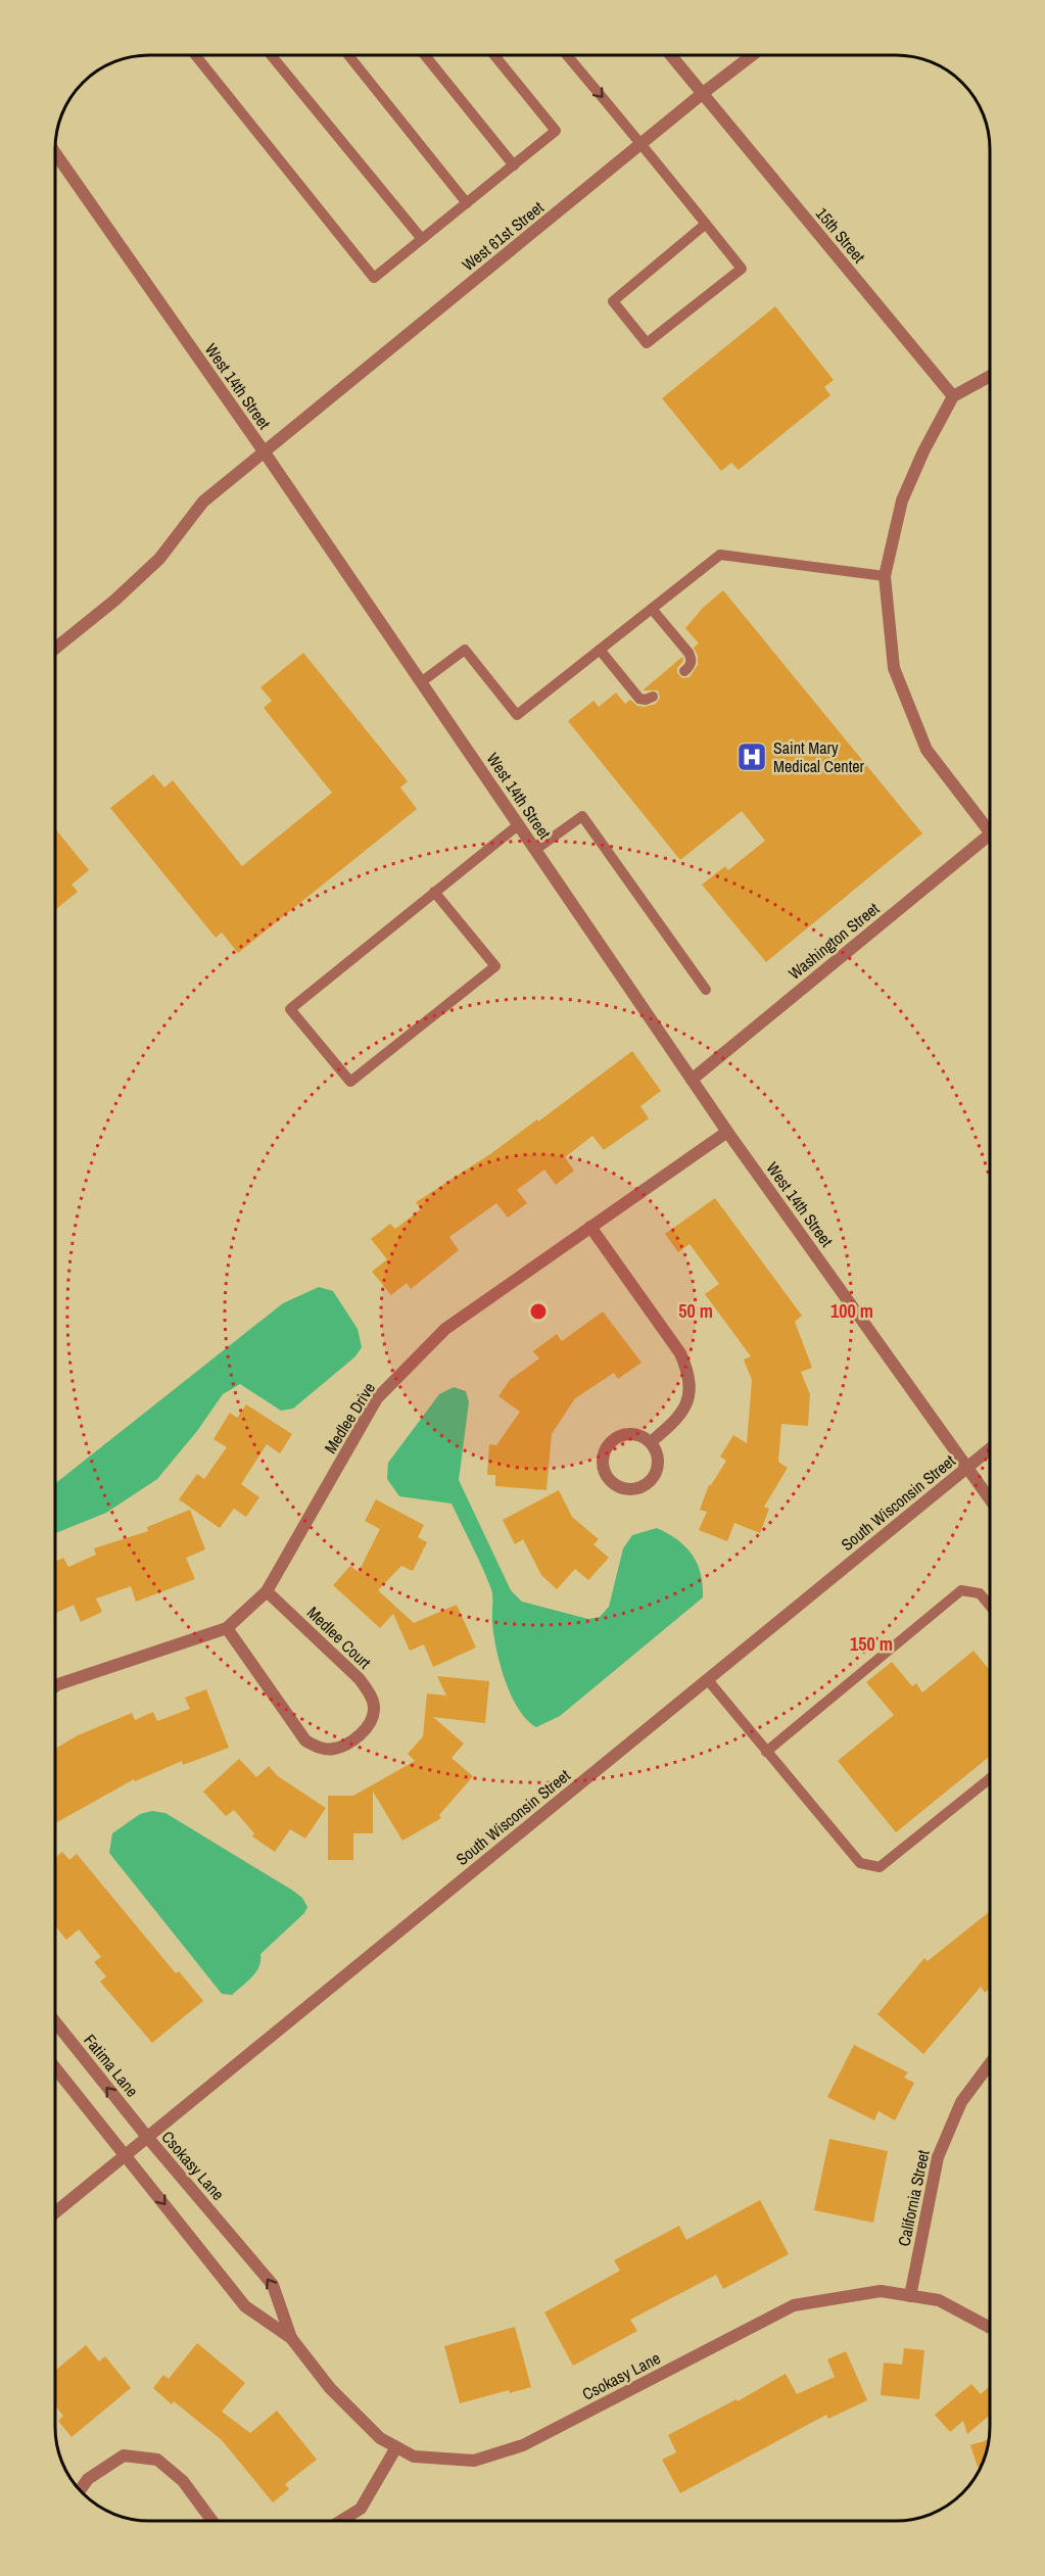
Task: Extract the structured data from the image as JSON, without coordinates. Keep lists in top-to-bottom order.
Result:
{
  "streets": {
    "street": [
      "15th Street",
      "West 61st Street",
      "West 14th Street",
      "Washington Street",
      "Medlee Drive",
      "South Wisconsin Street",
      "Medlee Court",
      "Fatima Lane",
      "Csokasy Lane",
      "California Street"
    ]
  },
  "crossings": [
    ["15th Street", "West 61st Street"],
    ["West 61st Street", "West 14th Street"],
    ["West 14th Street", "Washington Street"],
    ["West 14th Street", "Medlee Drive"],
    ["West 14th Street", "South Wisconsin Street"],
    ["Medlee Drive", "Medlee Court"],
    ["South Wisconsin Street", "Fatima Lane"],
    ["South Wisconsin Street", "Csokasy Lane"],
    ["Fatima Lane", "Csokasy Lane"],
    ["Csokasy Lane", "California Street"]
  ],
  "places": {
    "hospital": ["Saint Mary Medical Center"]
  },
  "rings": ["50 m", "100 m", "150 m"]
}
